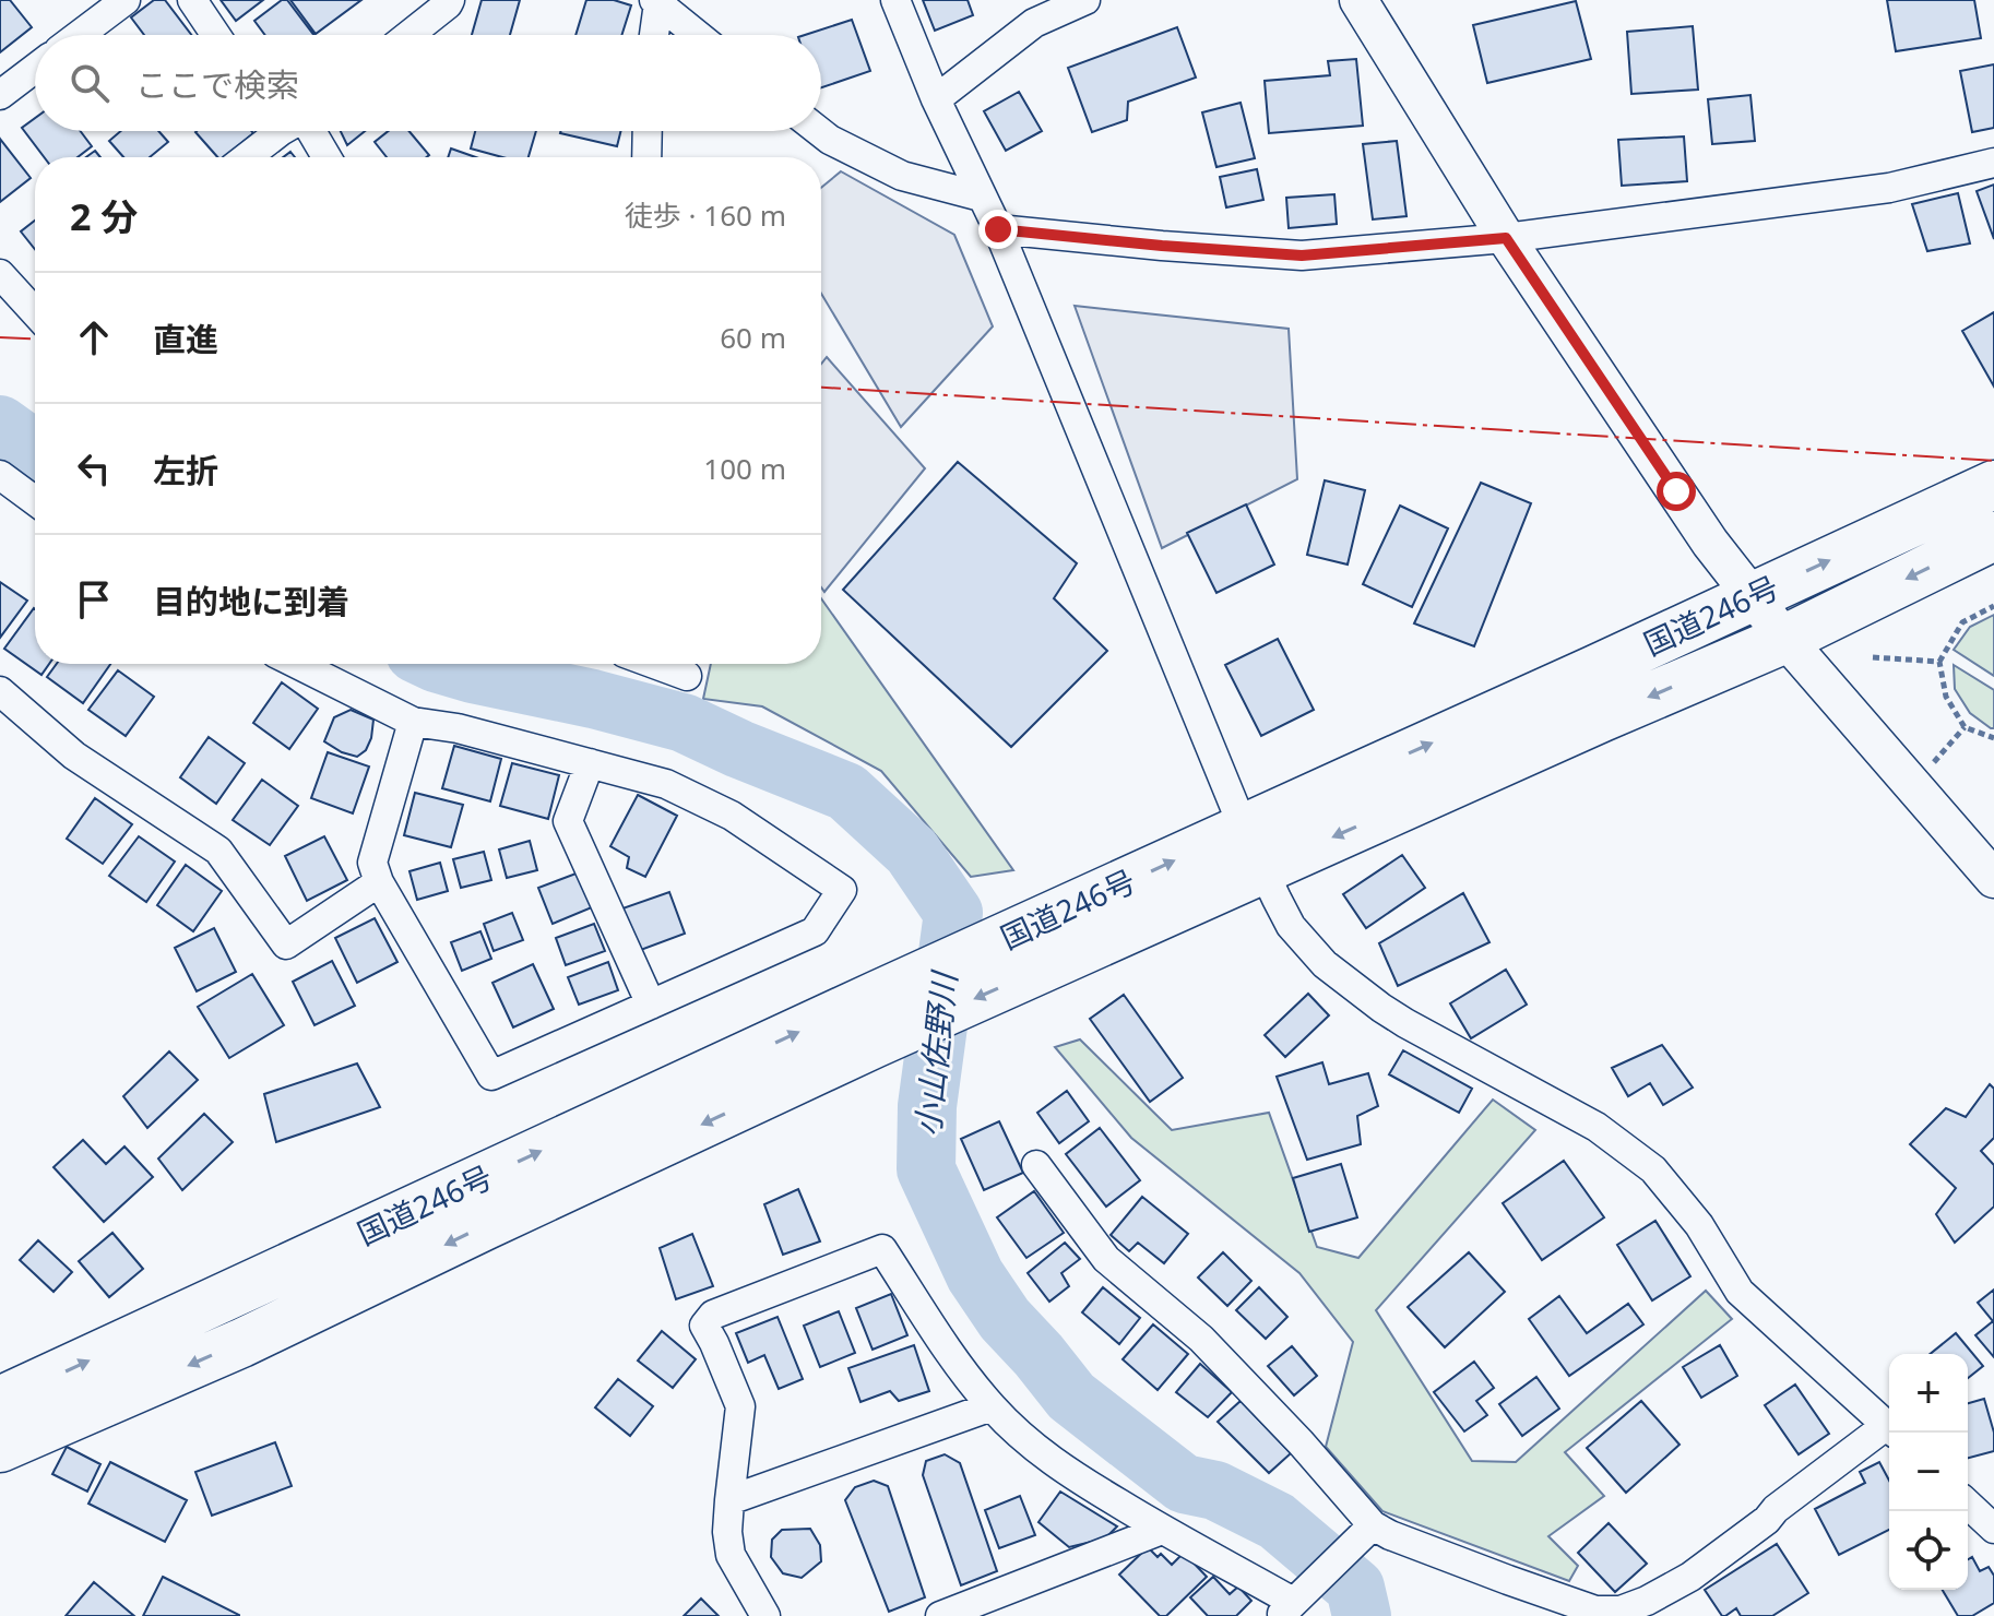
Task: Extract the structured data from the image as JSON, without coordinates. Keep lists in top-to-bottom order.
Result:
{
  "streets": {
    "highway": ["国道246号"]
  },
  "water": ["小山佐野川"],
  "page": {
    "search": "ここで検索",
    "heading": ["2 分", "徒歩 · 160 m"],
    "list": [
      ["直進", "60 m"],
      ["左折", "100 m"],
      "目的地に到着"
    ],
    "map_buttons": ["+", "−"]
  }
}
